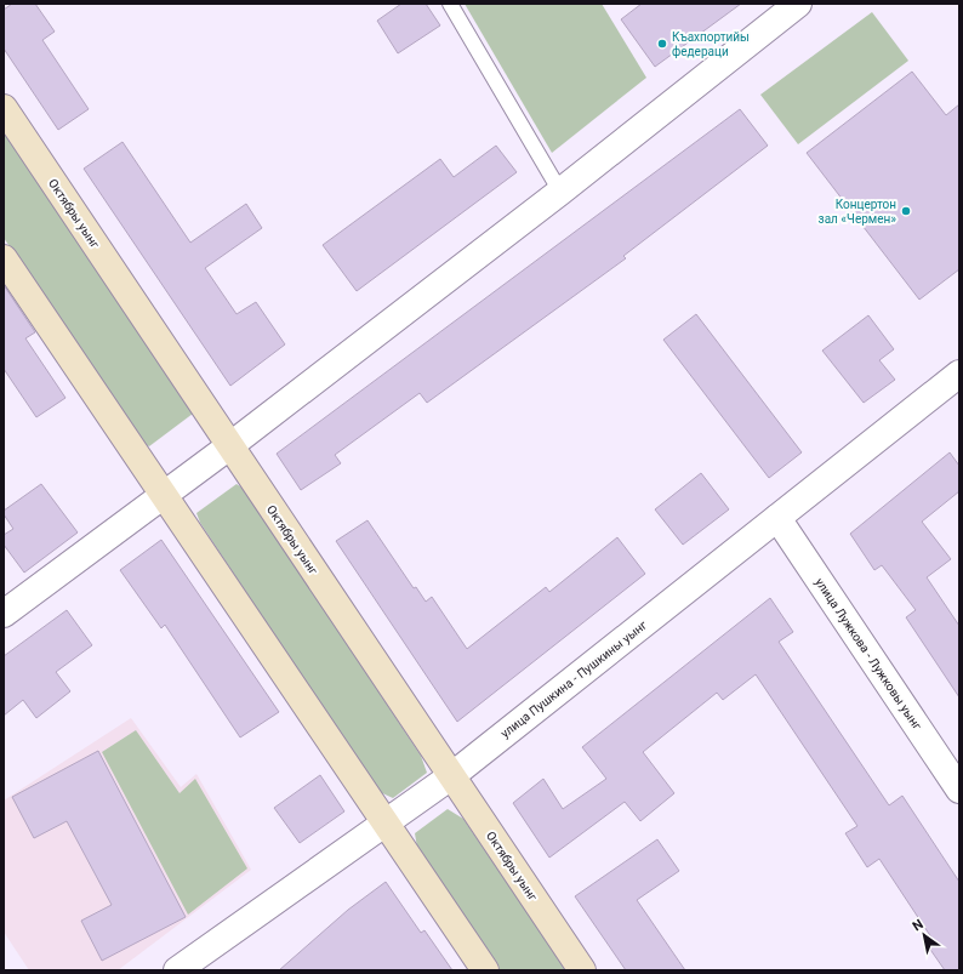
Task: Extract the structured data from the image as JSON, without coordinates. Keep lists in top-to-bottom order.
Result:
{
  "streets": {
    "street": ["Октябры уынг", "улица Лужкова - Лужковы уынг", "улица Пушкина - Пушкины уынг"]
  },
  "crossings": [
    ["Октябры уынг", "улица Пушкина - Пушкины уынг"],
    ["улица Лужкова - Лужковы уынг", "улица Пушкина - Пушкины уынг"]
  ],
  "places": ["Къахпортийы федераци", "Концертон зал «Чермен»"],
  "north": "top left"
}
